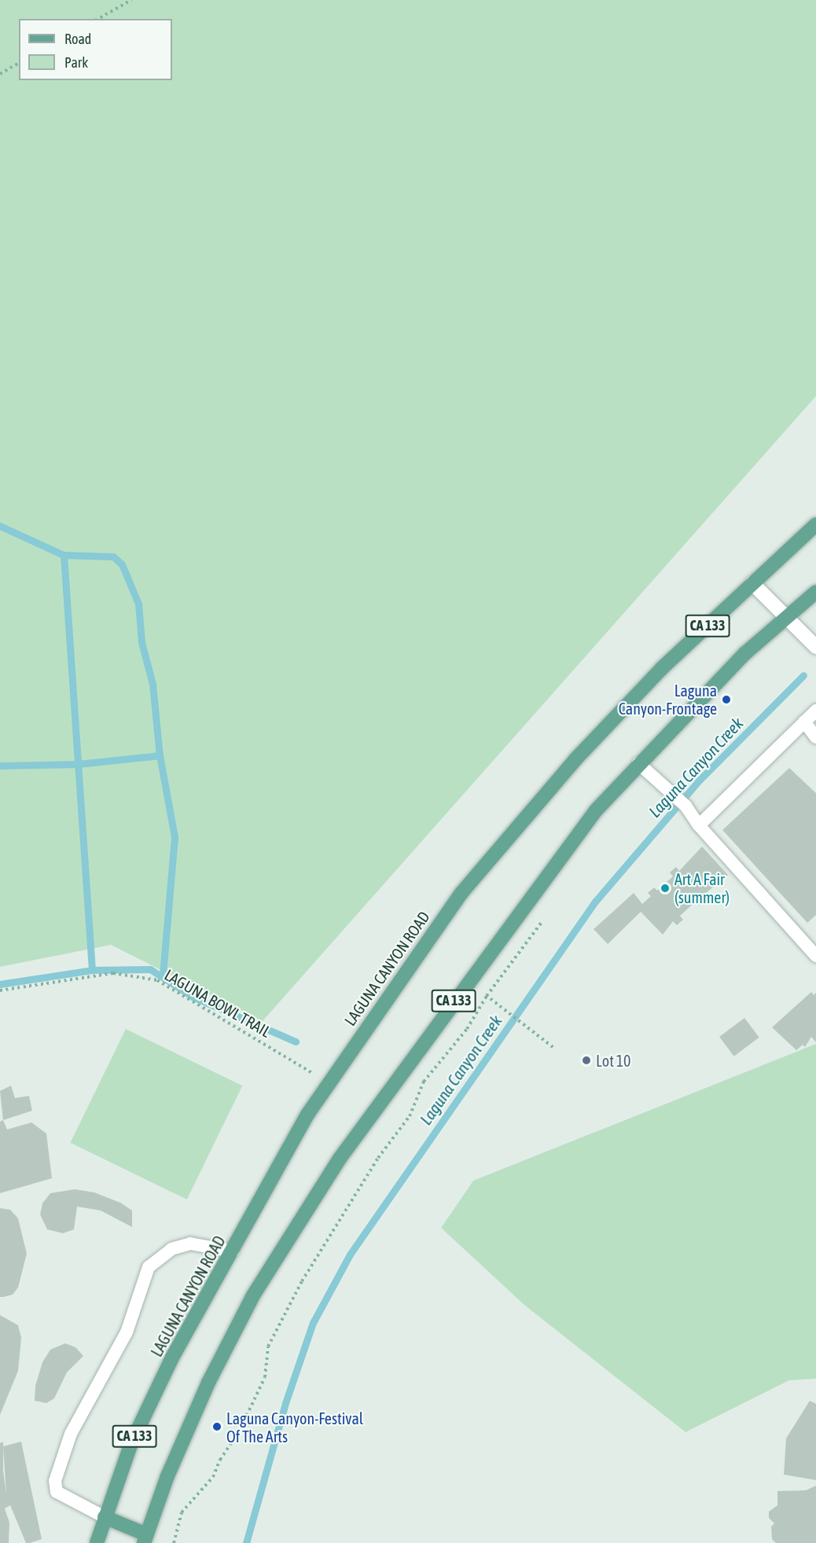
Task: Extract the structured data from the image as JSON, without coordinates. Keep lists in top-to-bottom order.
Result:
{
  "streets": {
    "main road": ["CA 133", "LAGUNA CANYON ROAD"],
    "path": ["LAGUNA BOWL TRAIL"]
  },
  "crossings": [
    ["LAGUNA CANYON ROAD", "LAGUNA BOWL TRAIL"]
  ],
  "water": ["Laguna Canyon Creek"],
  "places": [
    "Laguna Canyon-Frontage",
    "Art A Fair (summer)",
    "Lot 10",
    "Laguna Canyon-Festival Of The Arts"
  ],
  "legend": ["Road", "Park"]
}
